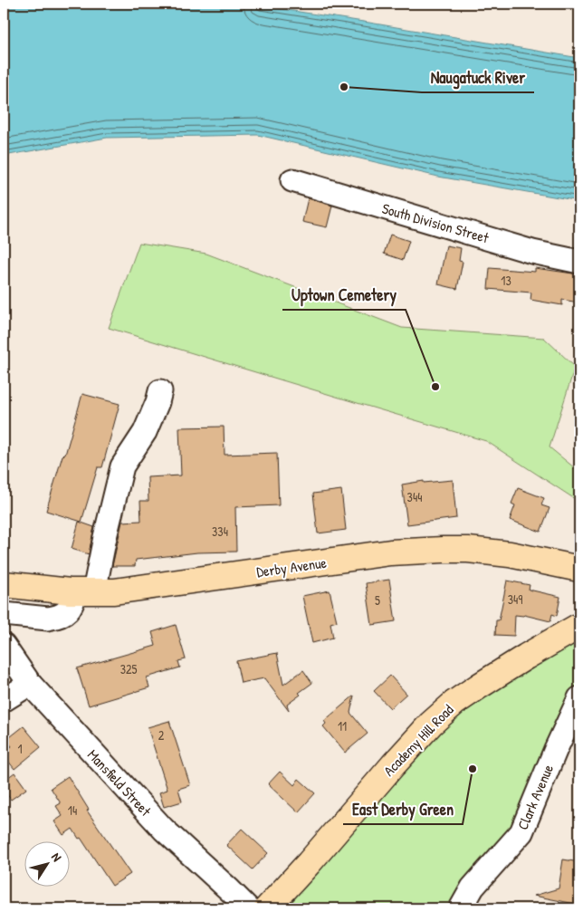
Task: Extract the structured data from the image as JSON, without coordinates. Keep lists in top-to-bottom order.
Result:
{
  "streets": {
    "main road": ["Derby Avenue", "Academy Hill Road"],
    "street": ["South Division Street", "Mansfield Street", "Clark Avenue"]
  },
  "places": ["Naugatuck River", "Uptown Cemetery", "East Derby Green"],
  "house_numbers": [
    "13",
    "344",
    "334",
    "349",
    "5",
    "325",
    "11",
    "2",
    "1",
    "14"
  ],
  "north": "top right"
}
